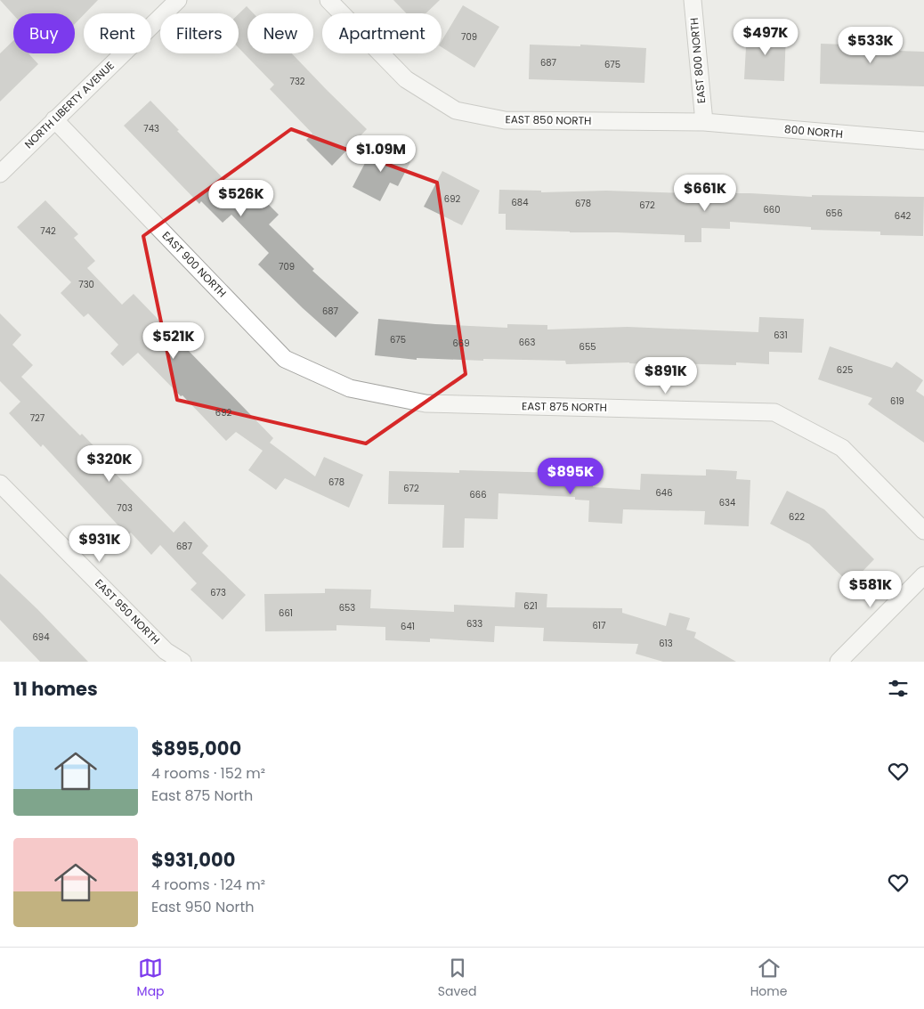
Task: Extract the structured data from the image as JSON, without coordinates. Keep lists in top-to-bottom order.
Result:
{
  "streets": {
    "street": [
      "EAST 800 NORTH",
      "NORTH LIBERTY AVENUE",
      "EAST 850 NORTH",
      "800 NORTH",
      "EAST 900 NORTH",
      "EAST 875 NORTH",
      "EAST 950 NORTH"
    ]
  },
  "crossings": [
    ["EAST 800 NORTH", "EAST 850 NORTH"],
    ["EAST 800 NORTH", "800 NORTH"],
    ["NORTH LIBERTY AVENUE", "EAST 900 NORTH"],
    ["EAST 850 NORTH", "800 NORTH"],
    ["EAST 900 NORTH", "EAST 875 NORTH"]
  ],
  "house_numbers": [
    "709",
    "687",
    "675",
    "732",
    "743",
    "692",
    "684",
    "678",
    "672",
    "660",
    "656",
    "642",
    "742",
    "709",
    "730",
    "687",
    "631",
    "675",
    "663",
    "669",
    "655",
    "625",
    "619",
    "692",
    "727",
    "678",
    "672",
    "646",
    "666",
    "634",
    "703",
    "622",
    "687",
    "673",
    "621",
    "653",
    "661",
    "633",
    "617",
    "641",
    "694",
    "613"
  ],
  "page": {
    "chip": [
      "Buy",
      "Rent",
      "Filters",
      "New",
      "Apartment"
    ],
    "price": [
      "$497K",
      "$533K",
      "$1.09M",
      "$661K",
      "$526K",
      "$521K",
      "$891K",
      "$320K",
      "$895K",
      "$931K",
      "$581K"
    ],
    "heading": "11 homes",
    "list": [
      {
        "name": "$895,000",
        "note": "4 rooms · 152 m² · East 875 North"
      },
      {
        "name": "$931,000",
        "note": "4 rooms · 124 m² · East 950 North"
      }
    ],
    "tabs": ["Map", "Saved", "Home"]
  }
}
